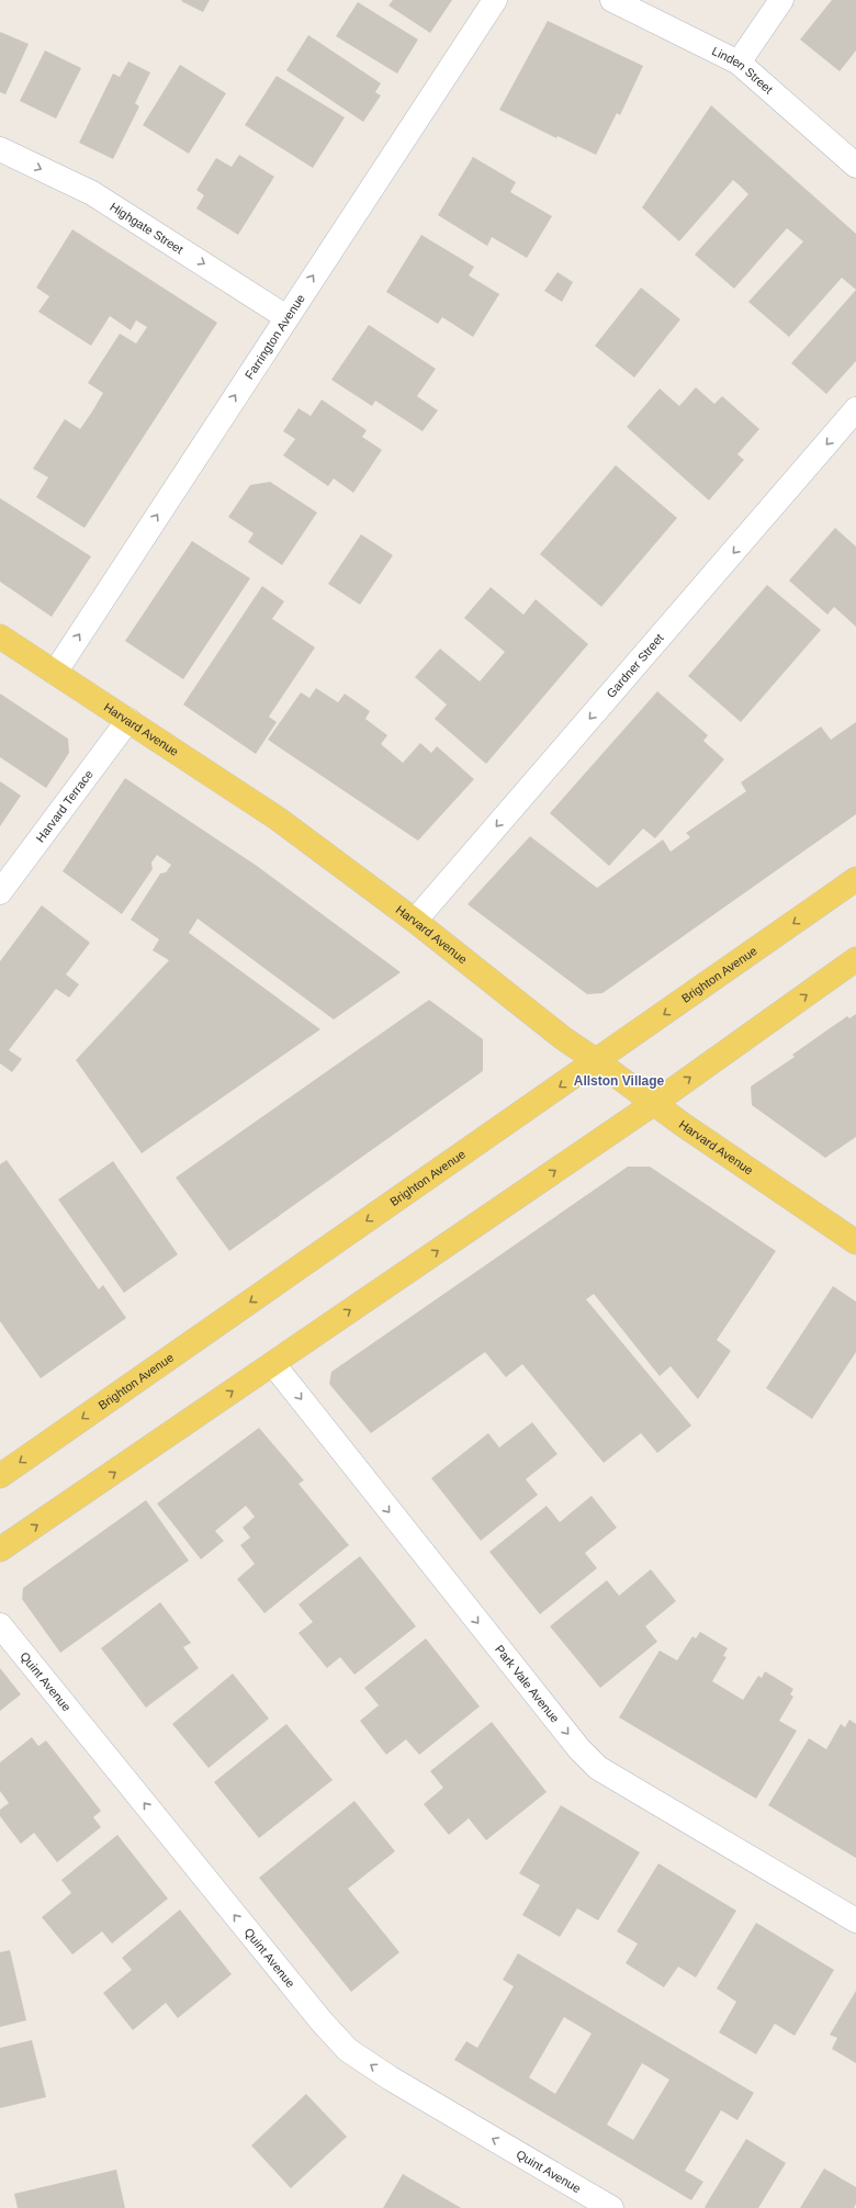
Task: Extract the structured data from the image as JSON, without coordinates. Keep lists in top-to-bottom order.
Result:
{
  "streets": {
    "main road": ["Harvard Avenue", "Brighton Avenue"],
    "street": [
      "Linden Street",
      "Highgate Street",
      "Farrington Avenue",
      "Gardner Street",
      "Harvard Terrace",
      "Quint Avenue",
      "Park Vale Avenue"
    ]
  },
  "crossings": [
    ["Highgate Street", "Farrington Avenue"],
    ["Farrington Avenue", "Harvard Avenue"],
    ["Gardner Street", "Harvard Avenue"],
    ["Harvard Avenue", "Harvard Terrace"],
    ["Harvard Avenue", "Brighton Avenue"]
  ],
  "one_way": [
    "Highgate Street",
    "Farrington Avenue",
    "Gardner Street",
    "Quint Avenue",
    "Park Vale Avenue"
  ],
  "districts": ["Allston Village"]
}
